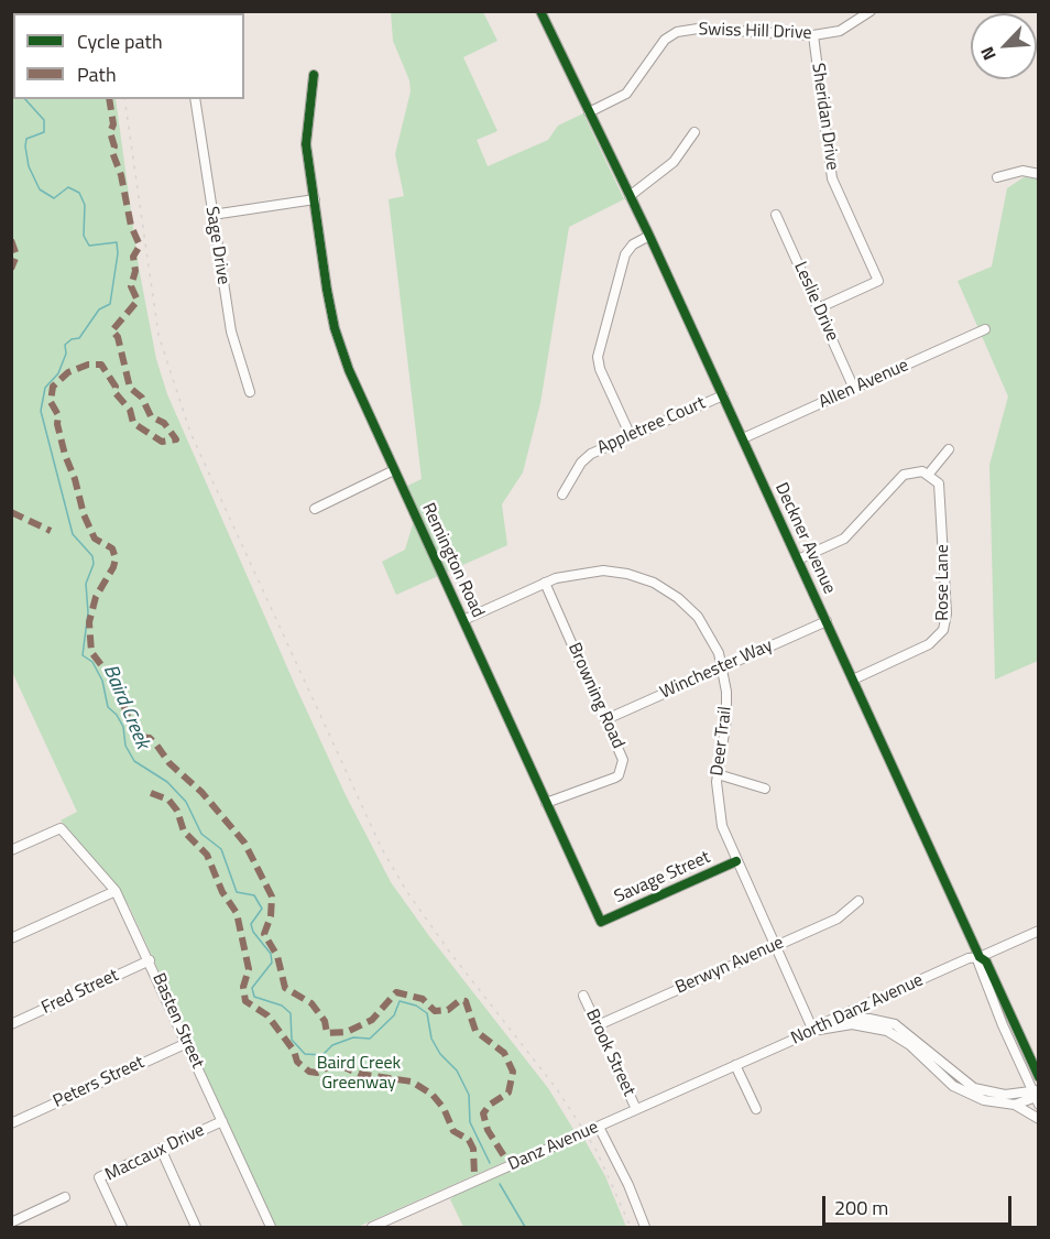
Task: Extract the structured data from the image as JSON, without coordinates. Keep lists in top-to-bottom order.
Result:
{
  "streets": {
    "street": [
      "Swiss Hill Drive",
      "Sheridan Drive",
      "Sage Drive",
      "Leslie Drive",
      "Allen Avenue",
      "Appletree Court",
      "Deckner Avenue",
      "Remington Road",
      "Rose Lane",
      "Winchester Way",
      "Browning Road",
      "Deer Trail",
      "Savage Street",
      "Berwyn Avenue",
      "Fred Street",
      "North Danz Avenue",
      "Basten Street",
      "Brook Street",
      "Peters Street",
      "Danz Avenue",
      "Maccaux Drive"
    ]
  },
  "crossings": [
    ["Swiss Hill Drive", "Sheridan Drive"],
    ["Swiss Hill Drive", "Deckner Avenue"],
    ["Sheridan Drive", "Leslie Drive"],
    ["Leslie Drive", "Allen Avenue"],
    ["Allen Avenue", "Deckner Avenue"],
    ["Appletree Court", "Deckner Avenue"],
    ["Deckner Avenue", "Rose Lane"],
    ["Deckner Avenue", "Winchester Way"],
    ["Deckner Avenue", "North Danz Avenue"],
    ["Remington Road", "Browning Road"],
    ["Remington Road", "Deer Trail"],
    ["Remington Road", "Savage Street"],
    ["Winchester Way", "Browning Road"],
    ["Winchester Way", "Deer Trail"],
    ["Browning Road", "Deer Trail"],
    ["Deer Trail", "Savage Street"],
    ["Deer Trail", "Berwyn Avenue"],
    ["Deer Trail", "North Danz Avenue"],
    ["Berwyn Avenue", "Brook Street"],
    ["Fred Street", "Basten Street"],
    ["North Danz Avenue", "Danz Avenue"],
    ["Basten Street", "Peters Street"],
    ["Basten Street", "Maccaux Drive"],
    ["Brook Street", "Danz Avenue"]
  ],
  "water": ["Baird Creek"],
  "parks": ["Baird Creek Greenway"],
  "legend": ["Cycle path", "Path"],
  "scale_bar": "200 m",
  "north": "bottom left"
}
